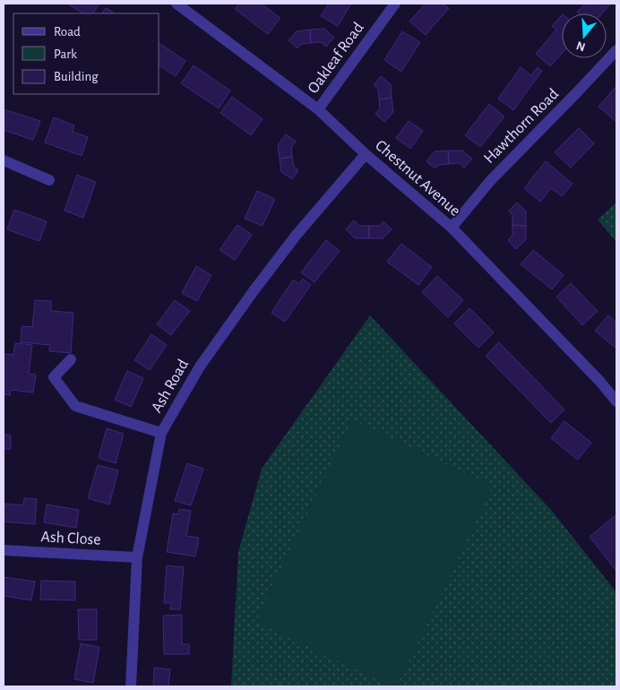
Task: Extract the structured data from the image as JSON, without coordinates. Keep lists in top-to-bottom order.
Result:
{
  "streets": {
    "street": [
      "Oakleaf Road",
      "Hawthorn Road",
      "Chestnut Avenue",
      "Ash Road",
      "Ash Close"
    ]
  },
  "crossings": [
    ["Oakleaf Road", "Chestnut Avenue"],
    ["Hawthorn Road", "Chestnut Avenue"],
    ["Chestnut Avenue", "Ash Road"],
    ["Ash Road", "Ash Close"]
  ],
  "legend": ["Road", "Park", "Building"],
  "north": "bottom"
}
